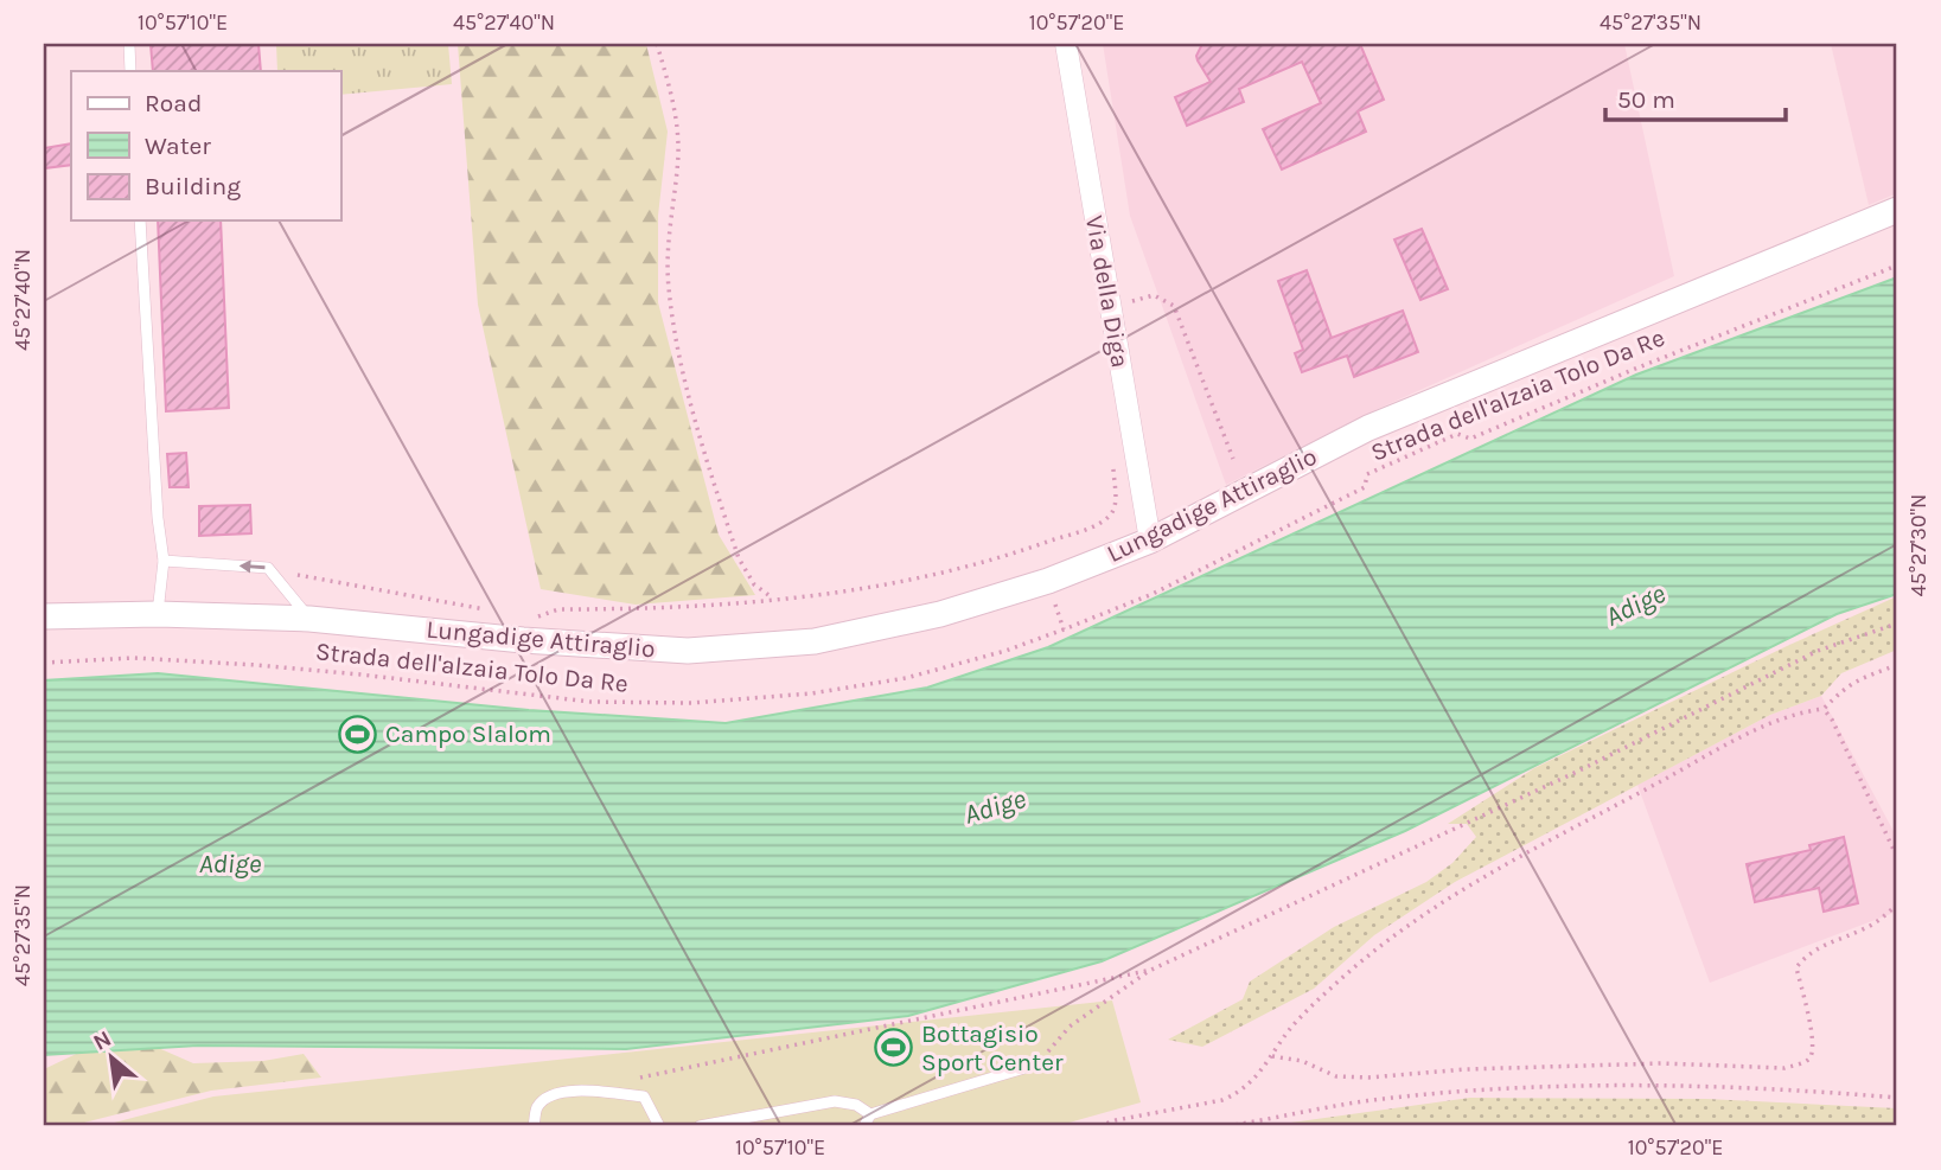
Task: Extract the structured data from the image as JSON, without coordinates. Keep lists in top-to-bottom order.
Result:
{
  "streets": {
    "street": ["Via della Diga", "Lungadige Attiraglio"],
    "path": ["Strada dell'alzaia Tolo Da Re"]
  },
  "crossings": [
    ["Via della Diga", "Lungadige Attiraglio"]
  ],
  "water": ["Adige"],
  "places": {
    "sports": ["Campo Slalom", "Bottagisio Sport Center"]
  },
  "legend": ["Road", "Water", "Building"],
  "scale_bar": "50 m",
  "north": "top left",
  "coordinates": [
    "10°57'10\"E",
    "45°27'40\"N",
    "10°57'20\"E",
    "45°27'35\"N",
    "45°27'30\"N"
  ]
}
